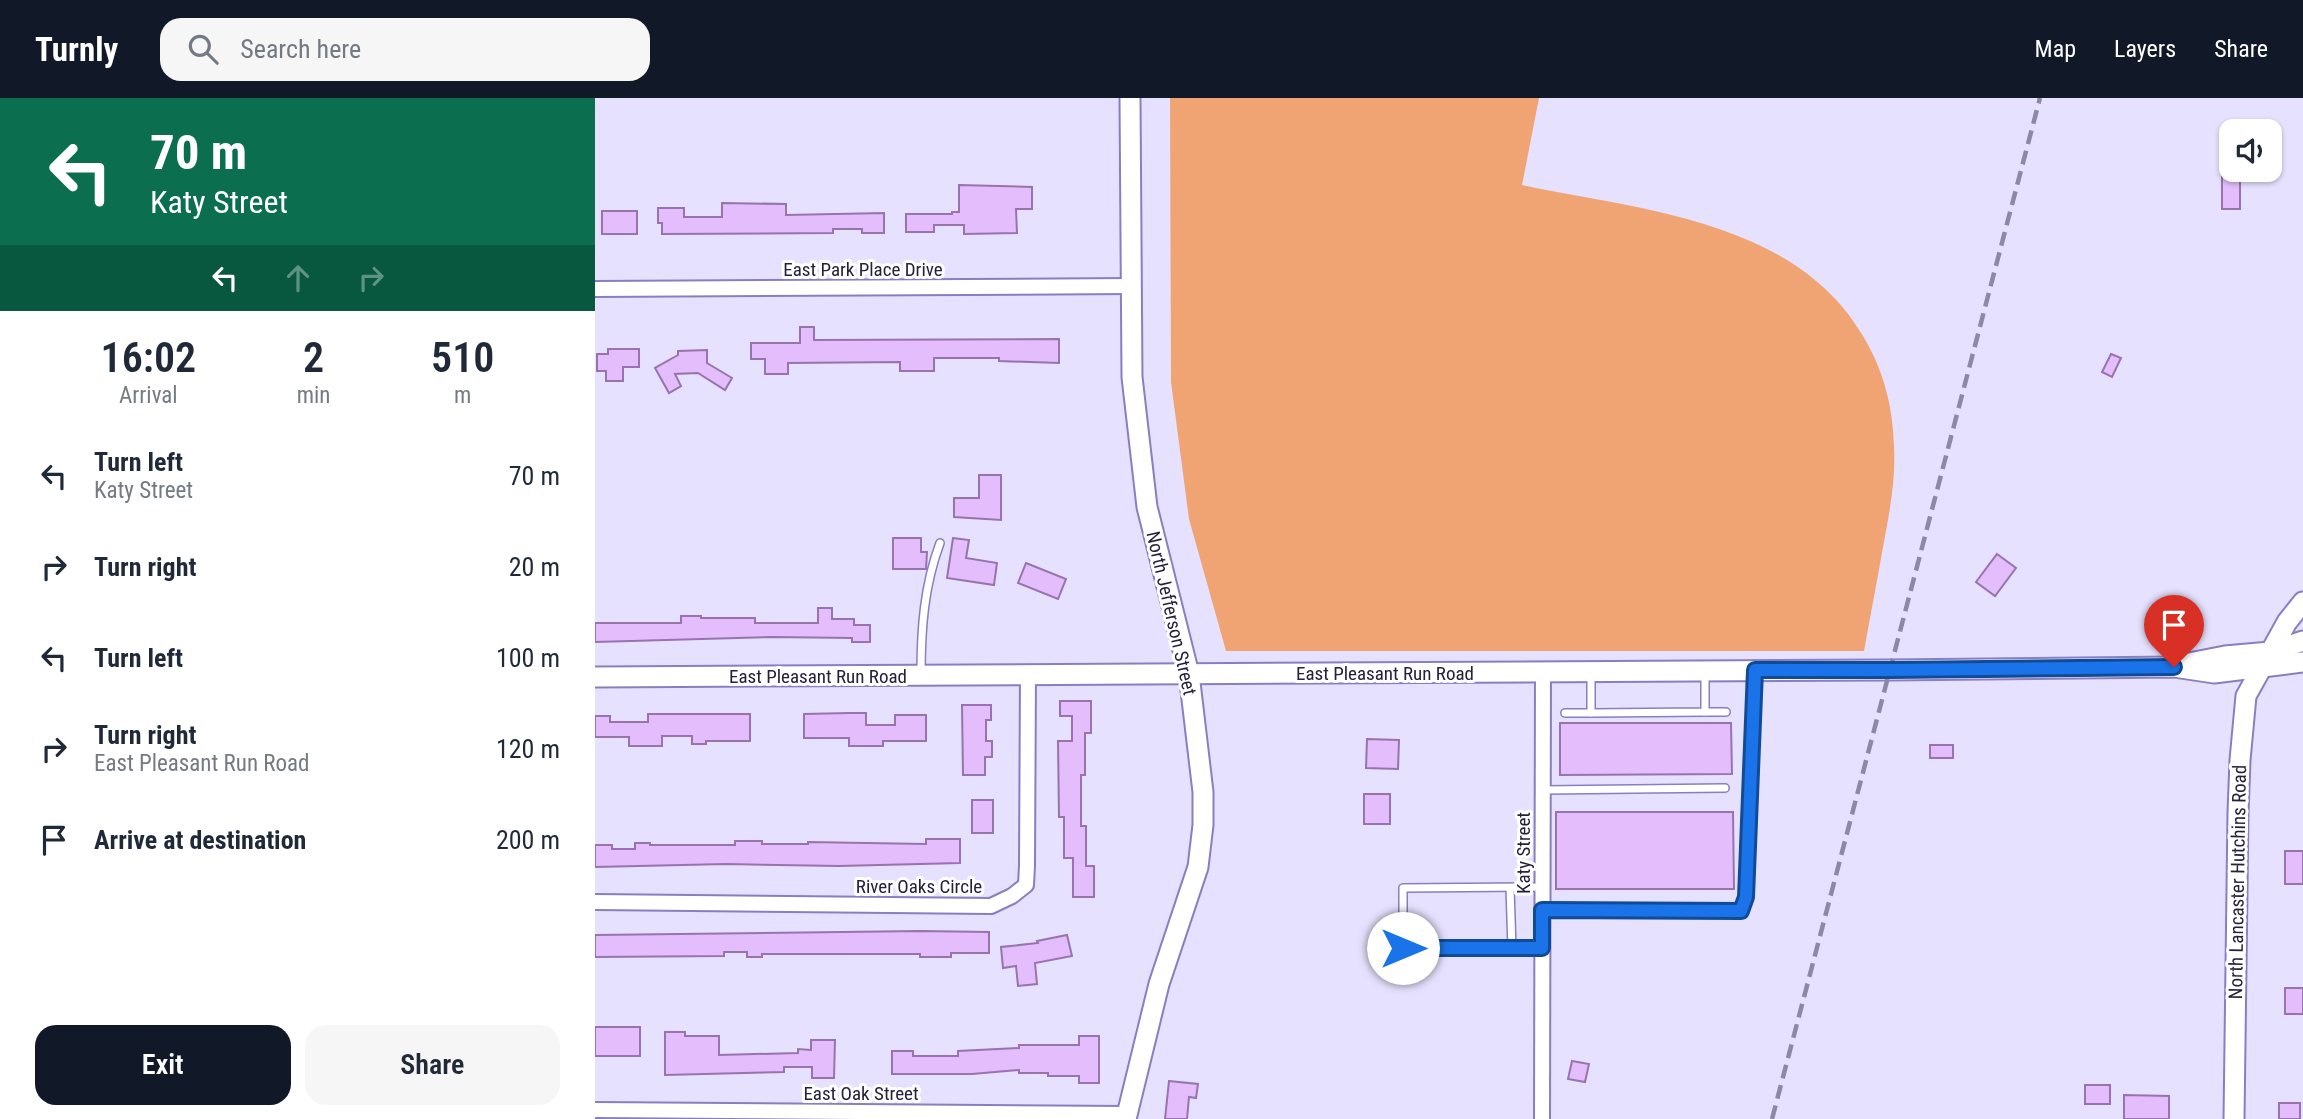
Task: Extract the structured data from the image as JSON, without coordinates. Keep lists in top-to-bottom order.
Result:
{
  "streets": {
    "main road": ["North Jefferson Street", "East Pleasant Run Road", "North Lancaster Hutchins Road"],
    "street": [
      "East Park Place Drive",
      "Katy Street",
      "River Oaks Circle",
      "East Oak Street"
    ]
  },
  "crossings": [
    ["East Park Place Drive", "North Jefferson Street"],
    ["North Jefferson Street", "East Pleasant Run Road"],
    ["North Jefferson Street", "East Oak Street"],
    ["East Pleasant Run Road", "Katy Street"],
    ["East Pleasant Run Road", "North Lancaster Hutchins Road"],
    ["East Pleasant Run Road", "River Oaks Circle"]
  ],
  "page": {
    "header": "Turnly",
    "search": "Search here",
    "nav": ["Map", "Layers", "Share"],
    "turn": ["70 m", "Katy Street"],
    "eta": [
      "16:02",
      "Arrival",
      "2",
      "min",
      "510",
      "m"
    ],
    "list": [
      {
        "name": "Turn left",
        "note": "Katy Street",
        "value": "70 m"
      },
      {
        "name": "Turn right",
        "value": "20 m"
      },
      {
        "name": "Turn left",
        "value": "100 m"
      },
      {
        "name": "Turn right",
        "note": "East Pleasant Run Road",
        "value": "120 m"
      },
      {
        "name": "Arrive at destination",
        "value": "200 m"
      }
    ],
    "buttons": ["Exit", "Share"]
  }
}
